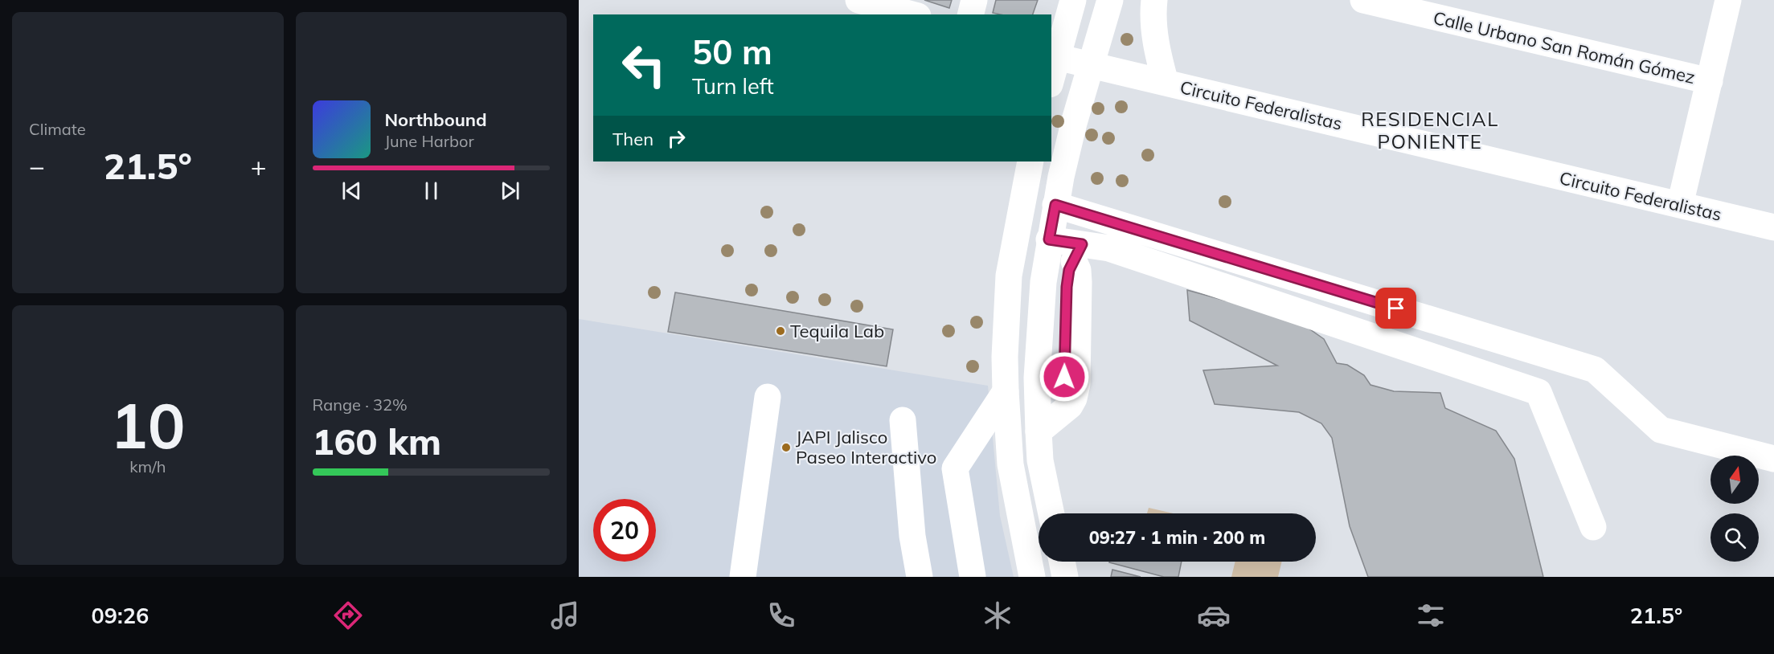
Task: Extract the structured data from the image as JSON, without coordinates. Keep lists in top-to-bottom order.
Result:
{
  "streets": {
    "street": ["Calle Urbano San Román Gómez", "Circuito Federalistas"]
  },
  "districts": ["RESIDENCIAL PONIENTE"],
  "places": ["Tequila Lab", "JAPI Jalisco Paseo Interactivo"],
  "north": "top",
  "page": {
    "tile": [
      "Climate",
      ["10", "km/h"],
      ["Range · 32%", "160 km"]
    ],
    "turn": ["50 m", "Turn left"],
    "song": ["Northbound", "June Harbor"],
    "then": "Then",
    "heat": ["−", "21.5°", "+"],
    "limit": "20",
    "trip": "09:27 · 1 min · 200 m",
    "tabs": ["09:26", "21.5°"]
  }
}
